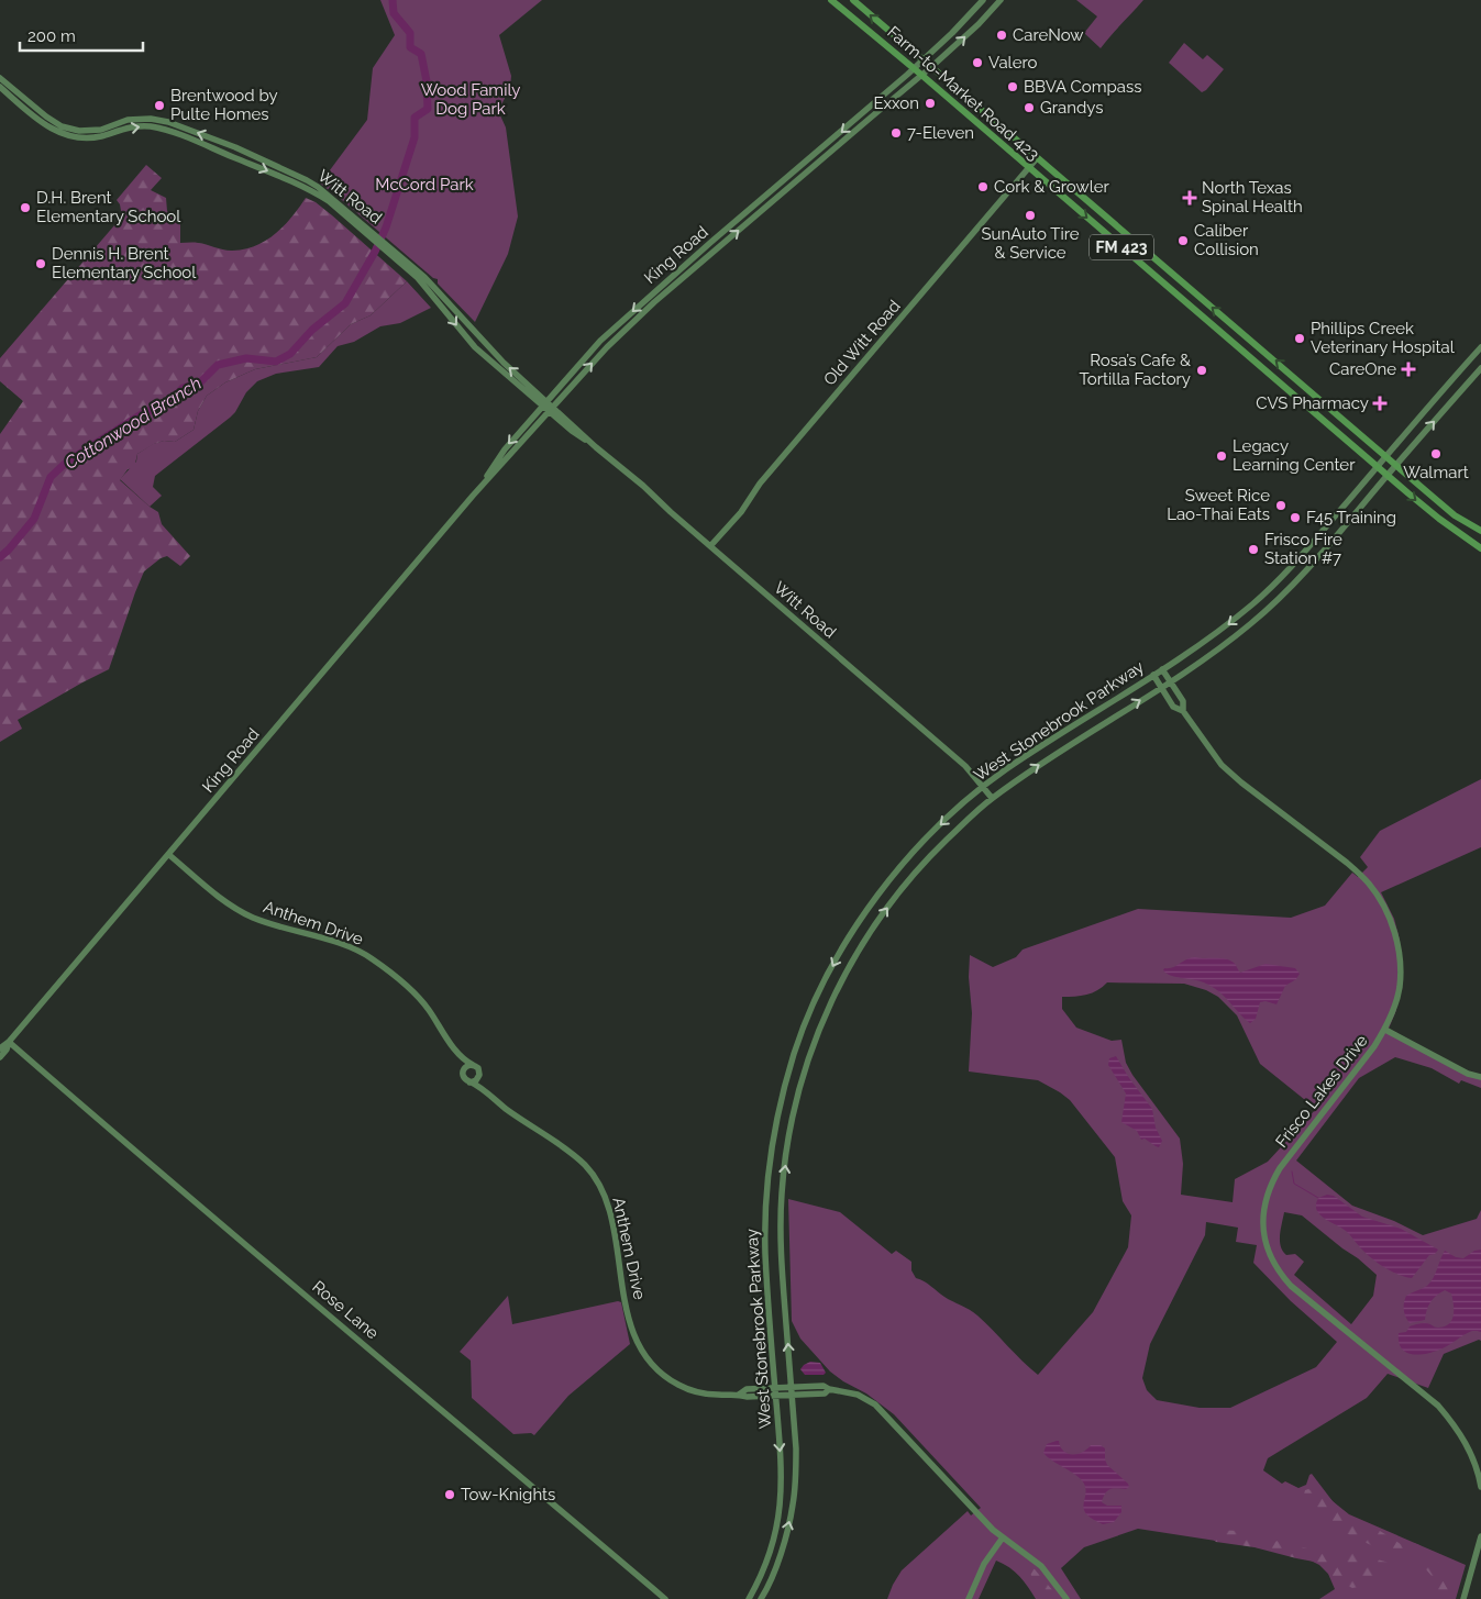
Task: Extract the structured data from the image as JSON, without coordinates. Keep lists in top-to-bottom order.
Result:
{
  "streets": {
    "main road": ["Farm-to-Market Road 423", "FM 423"],
    "street": [
      "Witt Road",
      "King Road",
      "Old Witt Road",
      "West Stonebrook Parkway",
      "Anthem Drive",
      "Frisco Lakes Drive",
      "Rose Lane"
    ]
  },
  "crossings": [
    ["Farm-to-Market Road 423", "King Road"],
    ["Farm-to-Market Road 423", "Old Witt Road"],
    ["Farm-to-Market Road 423", "West Stonebrook Parkway"],
    ["Witt Road", "King Road"],
    ["Witt Road", "Old Witt Road"],
    ["Witt Road", "West Stonebrook Parkway"],
    ["King Road", "Anthem Drive"],
    ["King Road", "Rose Lane"],
    ["West Stonebrook Parkway", "Anthem Drive"],
    ["West Stonebrook Parkway", "Frisco Lakes Drive"]
  ],
  "water": ["Cottonwood Branch"],
  "parks": ["Wood Family Dog Park", "McCord Park"],
  "places": {
    "other": [
      "CareNow",
      "Valero",
      "BBVA Compass",
      "Exxon",
      "Brentwood by Pulte Homes",
      "Grandys",
      "7-Eleven",
      "Cork & Growler",
      "D.H. Brent Elementary School",
      "SunAuto Tire & Service",
      "Caliber Collision",
      "Dennis H. Brent Elementary School",
      "Phillips Creek Veterinary Hospital",
      "Rosa’s Cafe & Tortilla Factory",
      "Walmart",
      "Legacy Learning Center",
      "Sweet Rice Lao-Thai Eats",
      "F45 Training",
      "Frisco Fire Station #7",
      "Tow-Knights"
    ],
    "health": ["North Texas Spinal Health", "CareOne", "CVS Pharmacy"]
  },
  "scale_bar": "200 m"
}
